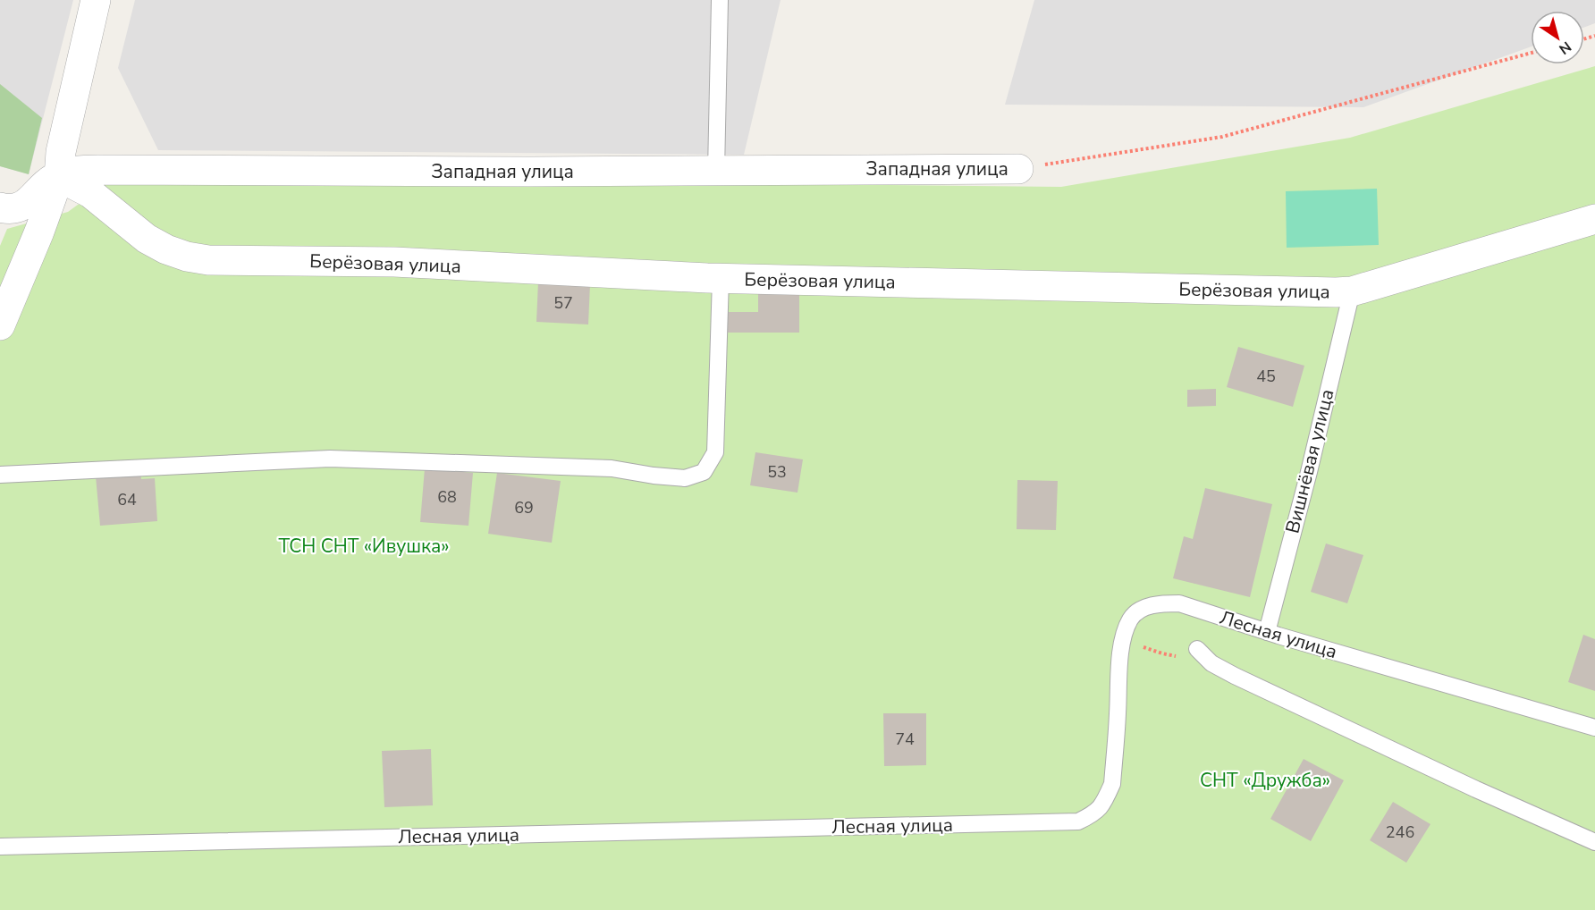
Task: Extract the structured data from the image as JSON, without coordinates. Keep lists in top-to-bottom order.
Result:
{
  "streets": {
    "street": ["Западная улица", "Берёзовая улица"],
    "lane": ["Вишнёвая улица", "Лесная улица"]
  },
  "crossings": [
    ["Западная улица", "Берёзовая улица"],
    ["Берёзовая улица", "Вишнёвая улица"],
    ["Вишнёвая улица", "Лесная улица"]
  ],
  "parks": ["ТСН СНТ «Ивушка»", "СНТ «Дружба»"],
  "house_numbers": [
    "57",
    "45",
    "53",
    "68",
    "64",
    "69",
    "74",
    "246"
  ],
  "north": "bottom right"
}
